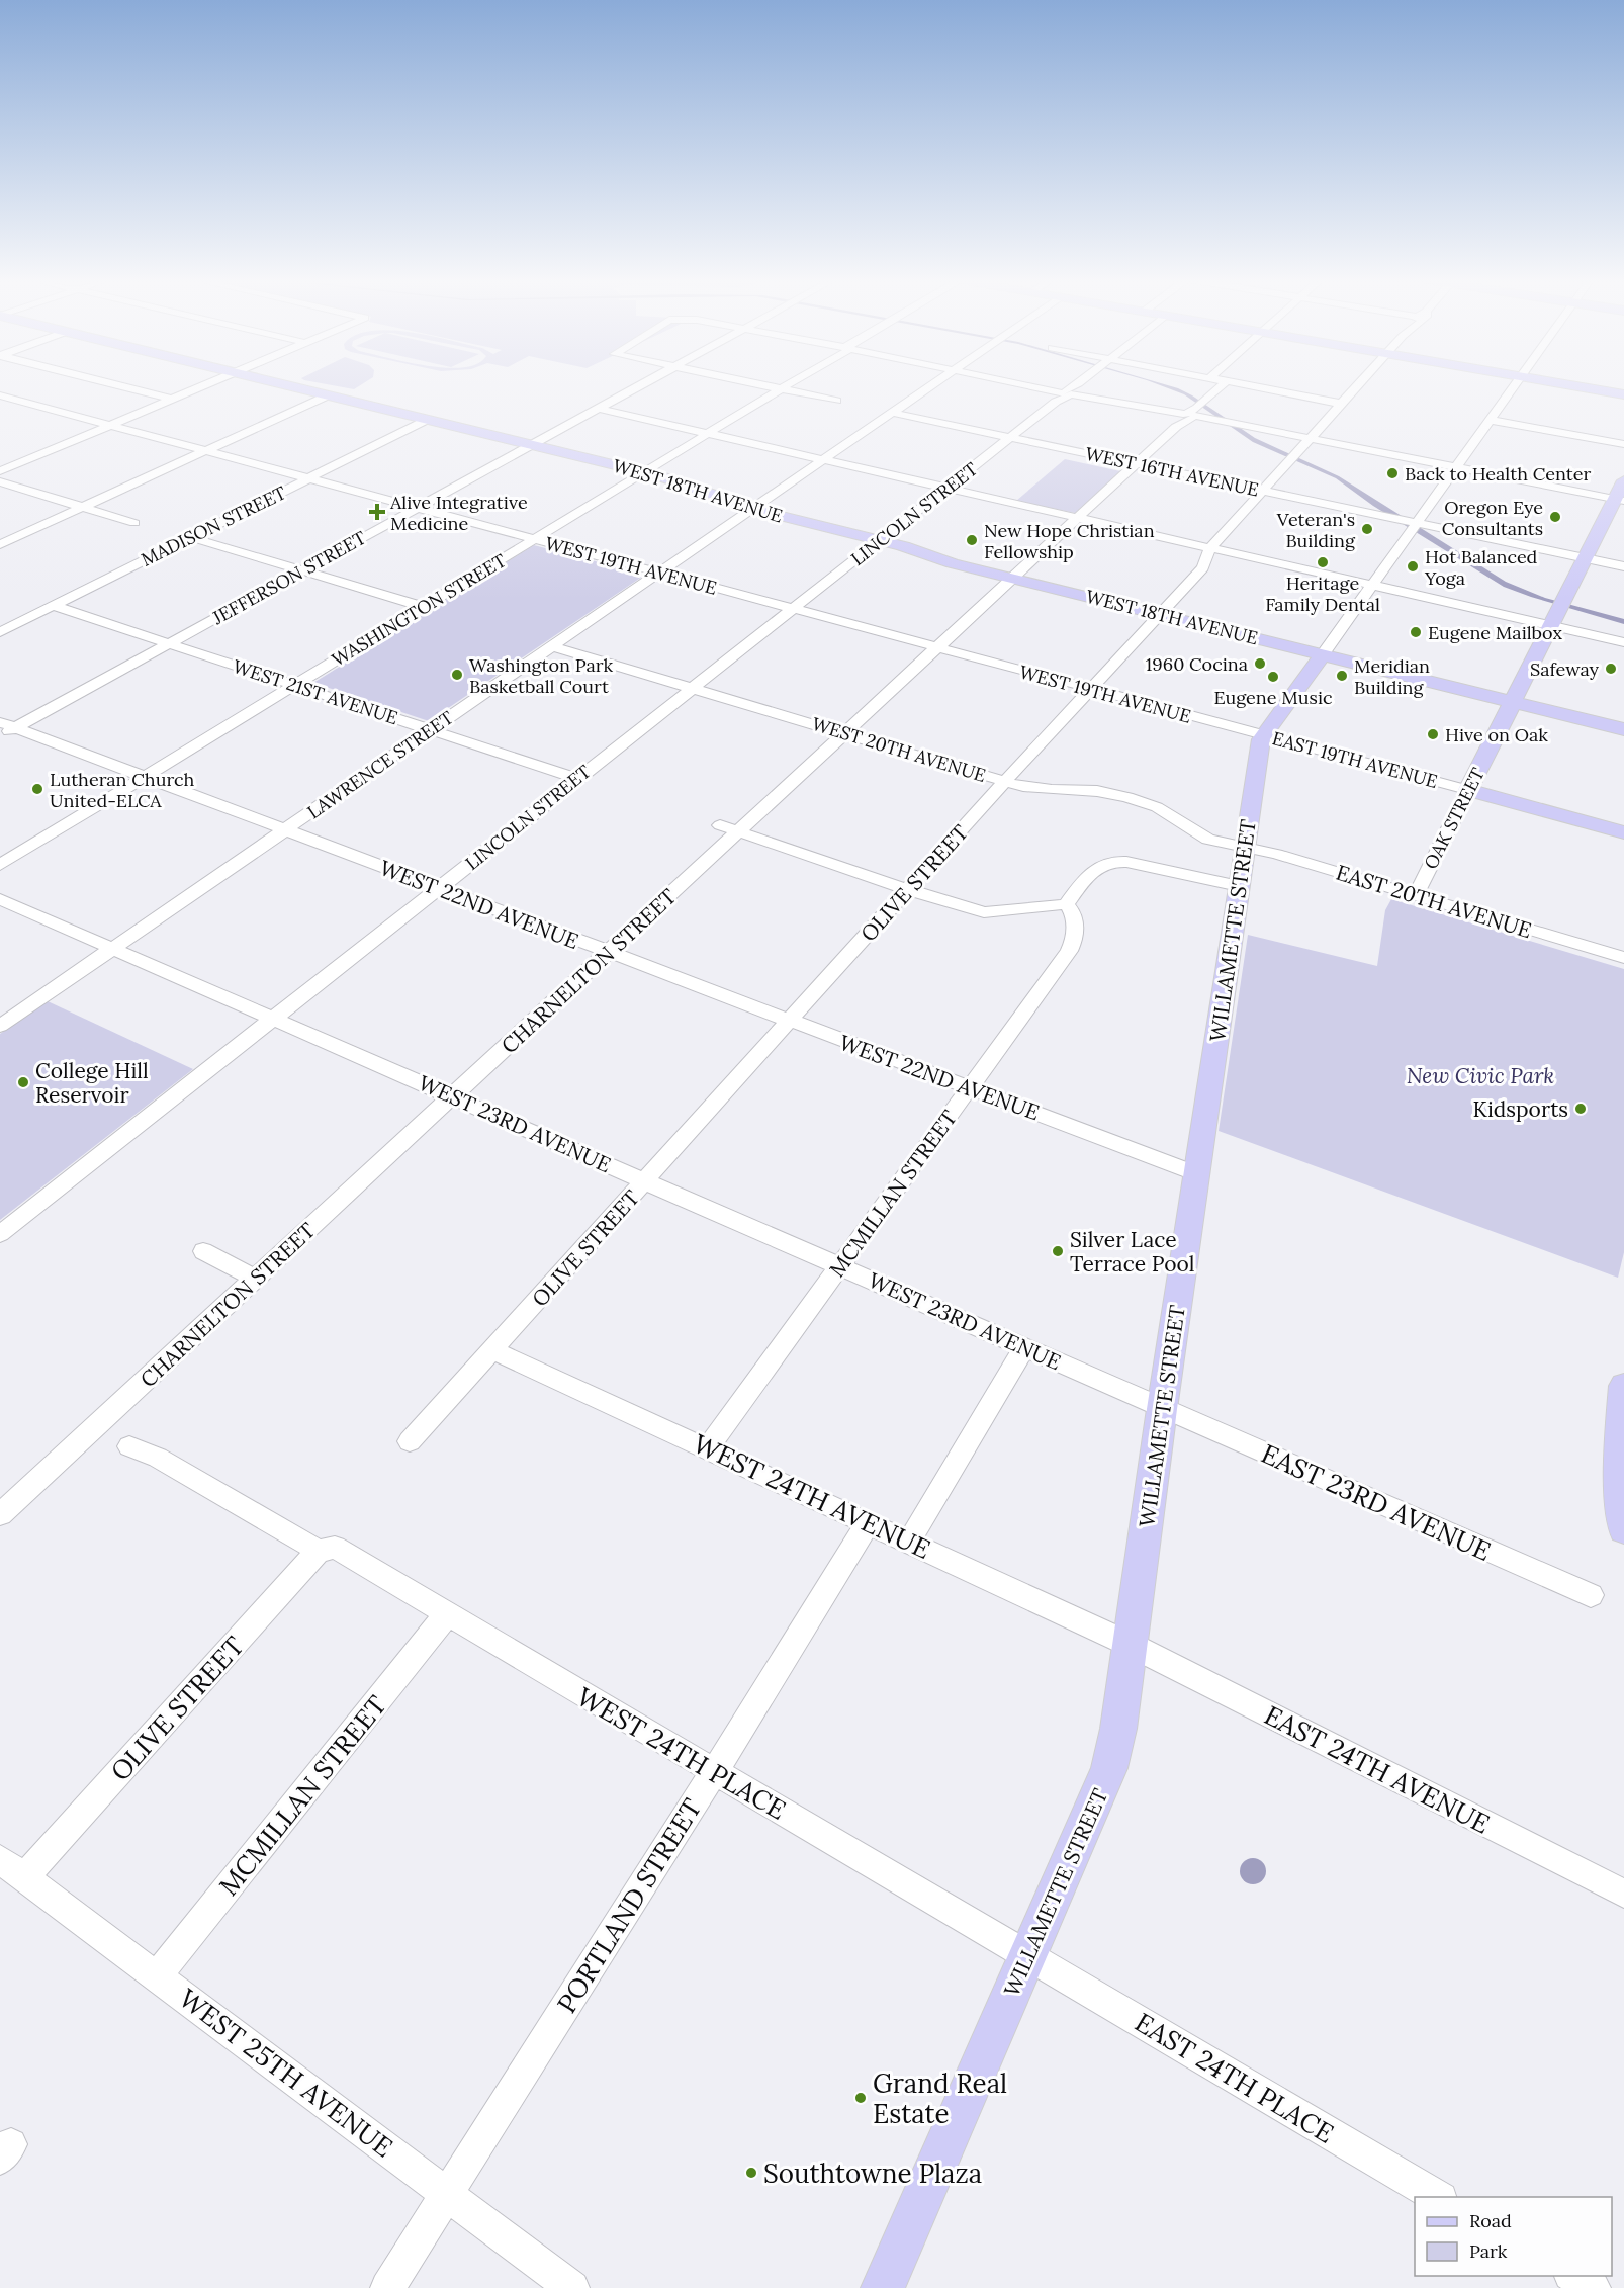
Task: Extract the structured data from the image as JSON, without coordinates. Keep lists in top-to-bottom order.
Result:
{
  "streets": {
    "main road": [
      "WEST 18TH AVENUE",
      "EAST 19TH AVENUE",
      "OAK STREET",
      "WILLAMETTE STREET"
    ],
    "street": [
      "WEST 16TH AVENUE",
      "LINCOLN STREET",
      "MADISON STREET",
      "WEST 19TH AVENUE",
      "JEFFERSON STREET",
      "WASHINGTON STREET",
      "WEST 21ST AVENUE",
      "WEST 20TH AVENUE",
      "LAWRENCE STREET",
      "OLIVE STREET",
      "EAST 20TH AVENUE",
      "WEST 22ND AVENUE",
      "CHARNELTON STREET",
      "WEST 23RD AVENUE",
      "MCMILLAN STREET",
      "WEST 24TH AVENUE",
      "EAST 23RD AVENUE",
      "WEST 24TH PLACE",
      "EAST 24TH AVENUE",
      "PORTLAND STREET",
      "WEST 25TH AVENUE",
      "EAST 24TH PLACE"
    ]
  },
  "crossings": [
    ["WEST 16TH AVENUE", "LINCOLN STREET"],
    ["WEST 16TH AVENUE", "LAWRENCE STREET"],
    ["WEST 16TH AVENUE", "OAK STREET"],
    ["WEST 16TH AVENUE", "OLIVE STREET"],
    ["WEST 16TH AVENUE", "WILLAMETTE STREET"],
    ["WEST 16TH AVENUE", "CHARNELTON STREET"],
    ["WEST 18TH AVENUE", "LINCOLN STREET"],
    ["WEST 18TH AVENUE", "MADISON STREET"],
    ["WEST 18TH AVENUE", "JEFFERSON STREET"],
    ["WEST 18TH AVENUE", "WASHINGTON STREET"],
    ["WEST 18TH AVENUE", "LAWRENCE STREET"],
    ["WEST 18TH AVENUE", "OAK STREET"],
    ["WEST 18TH AVENUE", "OLIVE STREET"],
    ["WEST 18TH AVENUE", "WILLAMETTE STREET"],
    ["WEST 18TH AVENUE", "CHARNELTON STREET"],
    ["LINCOLN STREET", "WEST 19TH AVENUE"],
    ["LINCOLN STREET", "WEST 21ST AVENUE"],
    ["LINCOLN STREET", "WEST 20TH AVENUE"],
    ["LINCOLN STREET", "WEST 22ND AVENUE"],
    ["LINCOLN STREET", "WEST 23RD AVENUE"],
    ["MADISON STREET", "WEST 19TH AVENUE"],
    ["MADISON STREET", "WEST 21ST AVENUE"],
    ["WEST 19TH AVENUE", "JEFFERSON STREET"],
    ["WEST 19TH AVENUE", "WASHINGTON STREET"],
    ["WEST 19TH AVENUE", "EAST 19TH AVENUE"],
    ["WEST 19TH AVENUE", "LAWRENCE STREET"],
    ["WEST 19TH AVENUE", "OLIVE STREET"],
    ["WEST 19TH AVENUE", "WILLAMETTE STREET"],
    ["WEST 19TH AVENUE", "CHARNELTON STREET"],
    ["JEFFERSON STREET", "WEST 21ST AVENUE"],
    ["JEFFERSON STREET", "WEST 22ND AVENUE"],
    ["WASHINGTON STREET", "WEST 21ST AVENUE"],
    ["WASHINGTON STREET", "WEST 22ND AVENUE"],
    ["WEST 21ST AVENUE", "LAWRENCE STREET"],
    ["WEST 20TH AVENUE", "LAWRENCE STREET"],
    ["WEST 20TH AVENUE", "OLIVE STREET"],
    ["WEST 20TH AVENUE", "EAST 20TH AVENUE"],
    ["WEST 20TH AVENUE", "WILLAMETTE STREET"],
    ["WEST 20TH AVENUE", "CHARNELTON STREET"],
    ["EAST 19TH AVENUE", "OAK STREET"],
    ["EAST 19TH AVENUE", "WILLAMETTE STREET"],
    ["LAWRENCE STREET", "WEST 22ND AVENUE"],
    ["LAWRENCE STREET", "WEST 23RD AVENUE"],
    ["OAK STREET", "EAST 20TH AVENUE"],
    ["OLIVE STREET", "WEST 22ND AVENUE"],
    ["OLIVE STREET", "WEST 23RD AVENUE"],
    ["OLIVE STREET", "WEST 24TH AVENUE"],
    ["OLIVE STREET", "WEST 24TH PLACE"],
    ["OLIVE STREET", "WEST 25TH AVENUE"],
    ["EAST 20TH AVENUE", "WILLAMETTE STREET"],
    ["WEST 22ND AVENUE", "WILLAMETTE STREET"],
    ["WEST 22ND AVENUE", "CHARNELTON STREET"],
    ["WEST 22ND AVENUE", "MCMILLAN STREET"],
    ["WILLAMETTE STREET", "WEST 23RD AVENUE"],
    ["WILLAMETTE STREET", "WEST 24TH AVENUE"],
    ["WILLAMETTE STREET", "EAST 23RD AVENUE"],
    ["WILLAMETTE STREET", "WEST 24TH PLACE"],
    ["WILLAMETTE STREET", "EAST 24TH AVENUE"],
    ["WILLAMETTE STREET", "EAST 24TH PLACE"],
    ["CHARNELTON STREET", "WEST 23RD AVENUE"],
    ["WEST 23RD AVENUE", "MCMILLAN STREET"],
    ["WEST 23RD AVENUE", "EAST 23RD AVENUE"],
    ["MCMILLAN STREET", "WEST 24TH AVENUE"],
    ["MCMILLAN STREET", "WEST 24TH PLACE"],
    ["MCMILLAN STREET", "WEST 25TH AVENUE"],
    ["WEST 24TH AVENUE", "EAST 24TH AVENUE"],
    ["WEST 24TH AVENUE", "PORTLAND STREET"],
    ["WEST 24TH PLACE", "PORTLAND STREET"],
    ["WEST 24TH PLACE", "EAST 24TH PLACE"],
    ["PORTLAND STREET", "WEST 25TH AVENUE"]
  ],
  "parks": ["New Civic Park"],
  "places": {
    "other": [
      "Back to Health Center",
      "Oregon Eye Consultants",
      "Veteran's Building",
      "New Hope Christian Fellowship",
      "Heritage Family Dental",
      "Hot Balanced Yoga",
      "Eugene Mailbox",
      "1960 Cocina",
      "Safeway",
      "Washington Park Basketball Court",
      "Meridian Building",
      "Eugene Music",
      "Hive on Oak",
      "Lutheran Church United-ELCA",
      "College Hill Reservoir",
      "Kidsports",
      "Silver Lace Terrace Pool",
      "Grand Real Estate",
      "Southtowne Plaza"
    ],
    "health": ["Alive Integrative Medicine"]
  },
  "legend": ["Road", "Park"]
}
